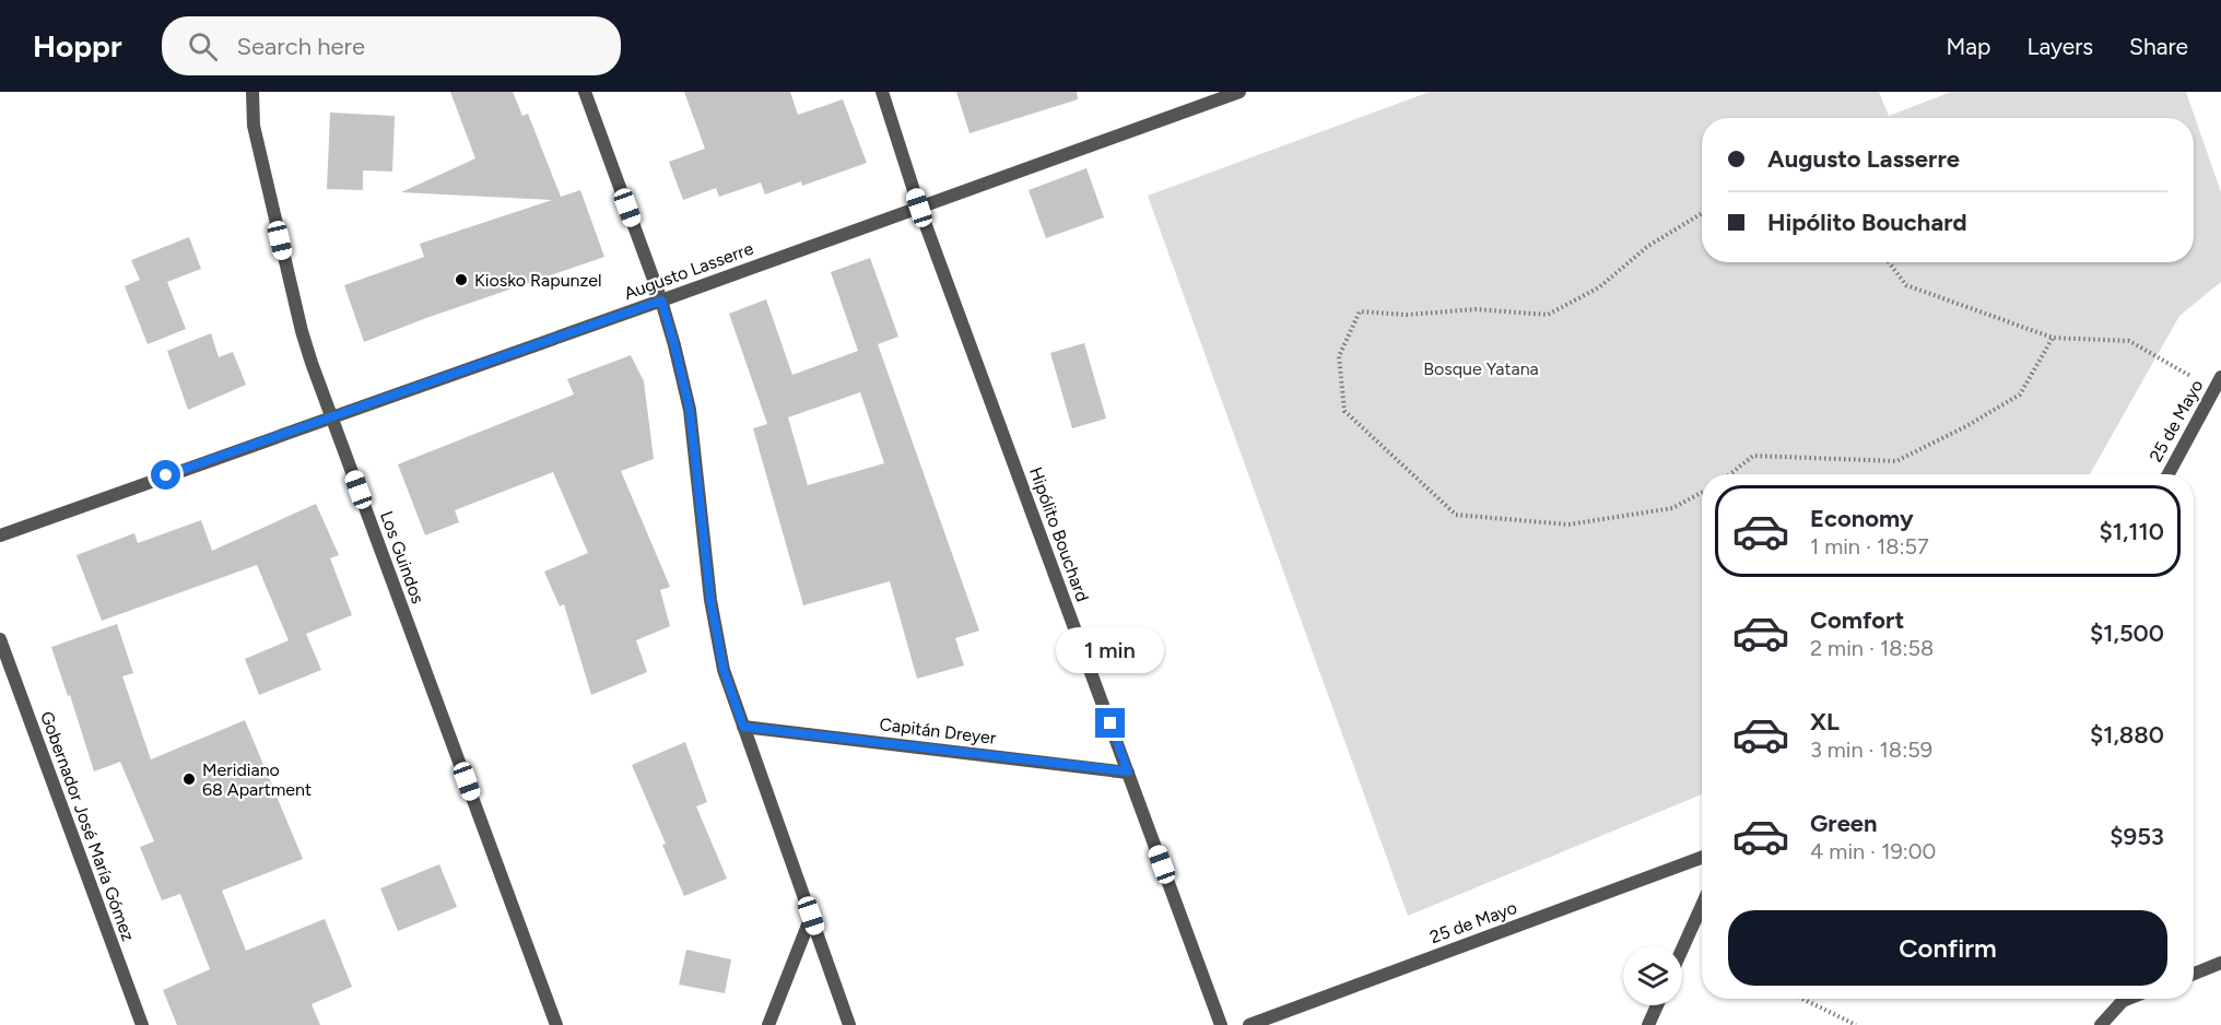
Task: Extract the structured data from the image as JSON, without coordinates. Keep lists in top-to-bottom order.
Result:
{
  "streets": {
    "street": [
      "Augusto Lasserre",
      "25 de Mayo",
      "Hipólito Bouchard",
      "Los Guindos",
      "Capitán Dreyer",
      "Gobernador José María Gómez"
    ]
  },
  "crossings": [
    ["Augusto Lasserre", "Hipólito Bouchard"],
    ["Augusto Lasserre", "Los Guindos"],
    ["Hipólito Bouchard", "Capitán Dreyer"]
  ],
  "parks": ["Bosque Yatana"],
  "places": ["Kiosko Rapunzel", "Meridiano 68 Apartment"],
  "page": {
    "header": "Hoppr",
    "search": "Search here",
    "nav": ["Map", "Layers", "Share"],
    "banner": ["Augusto Lasserre", "Hipólito Bouchard"],
    "list": [
      {
        "name": "Economy",
        "note": "1 min · 18:57",
        "value": "$1,110"
      },
      {
        "name": "Comfort",
        "note": "2 min · 18:58",
        "value": "$1,500"
      },
      {
        "name": "XL",
        "note": "3 min · 18:59",
        "value": "$1,880"
      },
      {
        "name": "Green",
        "note": "4 min · 19:00",
        "value": "$953"
      }
    ],
    "bubble": "1 min",
    "buttons": "Confirm"
  }
}
